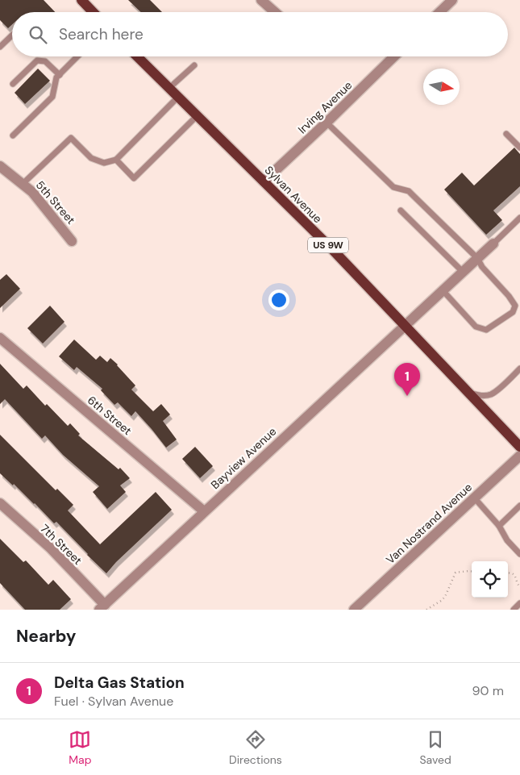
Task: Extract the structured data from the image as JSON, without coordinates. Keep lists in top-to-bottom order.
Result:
{
  "streets": {
    "main road": ["Sylvan Avenue", "US 9W"],
    "street": [
      "Irving Avenue",
      "5th Street",
      "6th Street",
      "Bayview Avenue",
      "Van Nostrand Avenue",
      "7th Street"
    ]
  },
  "crossings": [
    ["Irving Avenue", "Sylvan Avenue"],
    ["Sylvan Avenue", "Bayview Avenue"],
    ["6th Street", "Bayview Avenue"],
    ["Bayview Avenue", "7th Street"]
  ],
  "north": "right",
  "page": {
    "search": "Search here",
    "pins": "1",
    "heading": "Nearby",
    "list": [
      {
        "mark": "1",
        "name": "Delta Gas Station",
        "note": "Fuel · Sylvan Avenue",
        "value": "90 m"
      }
    ],
    "nav": ["Map", "Directions", "Saved"]
  }
}
